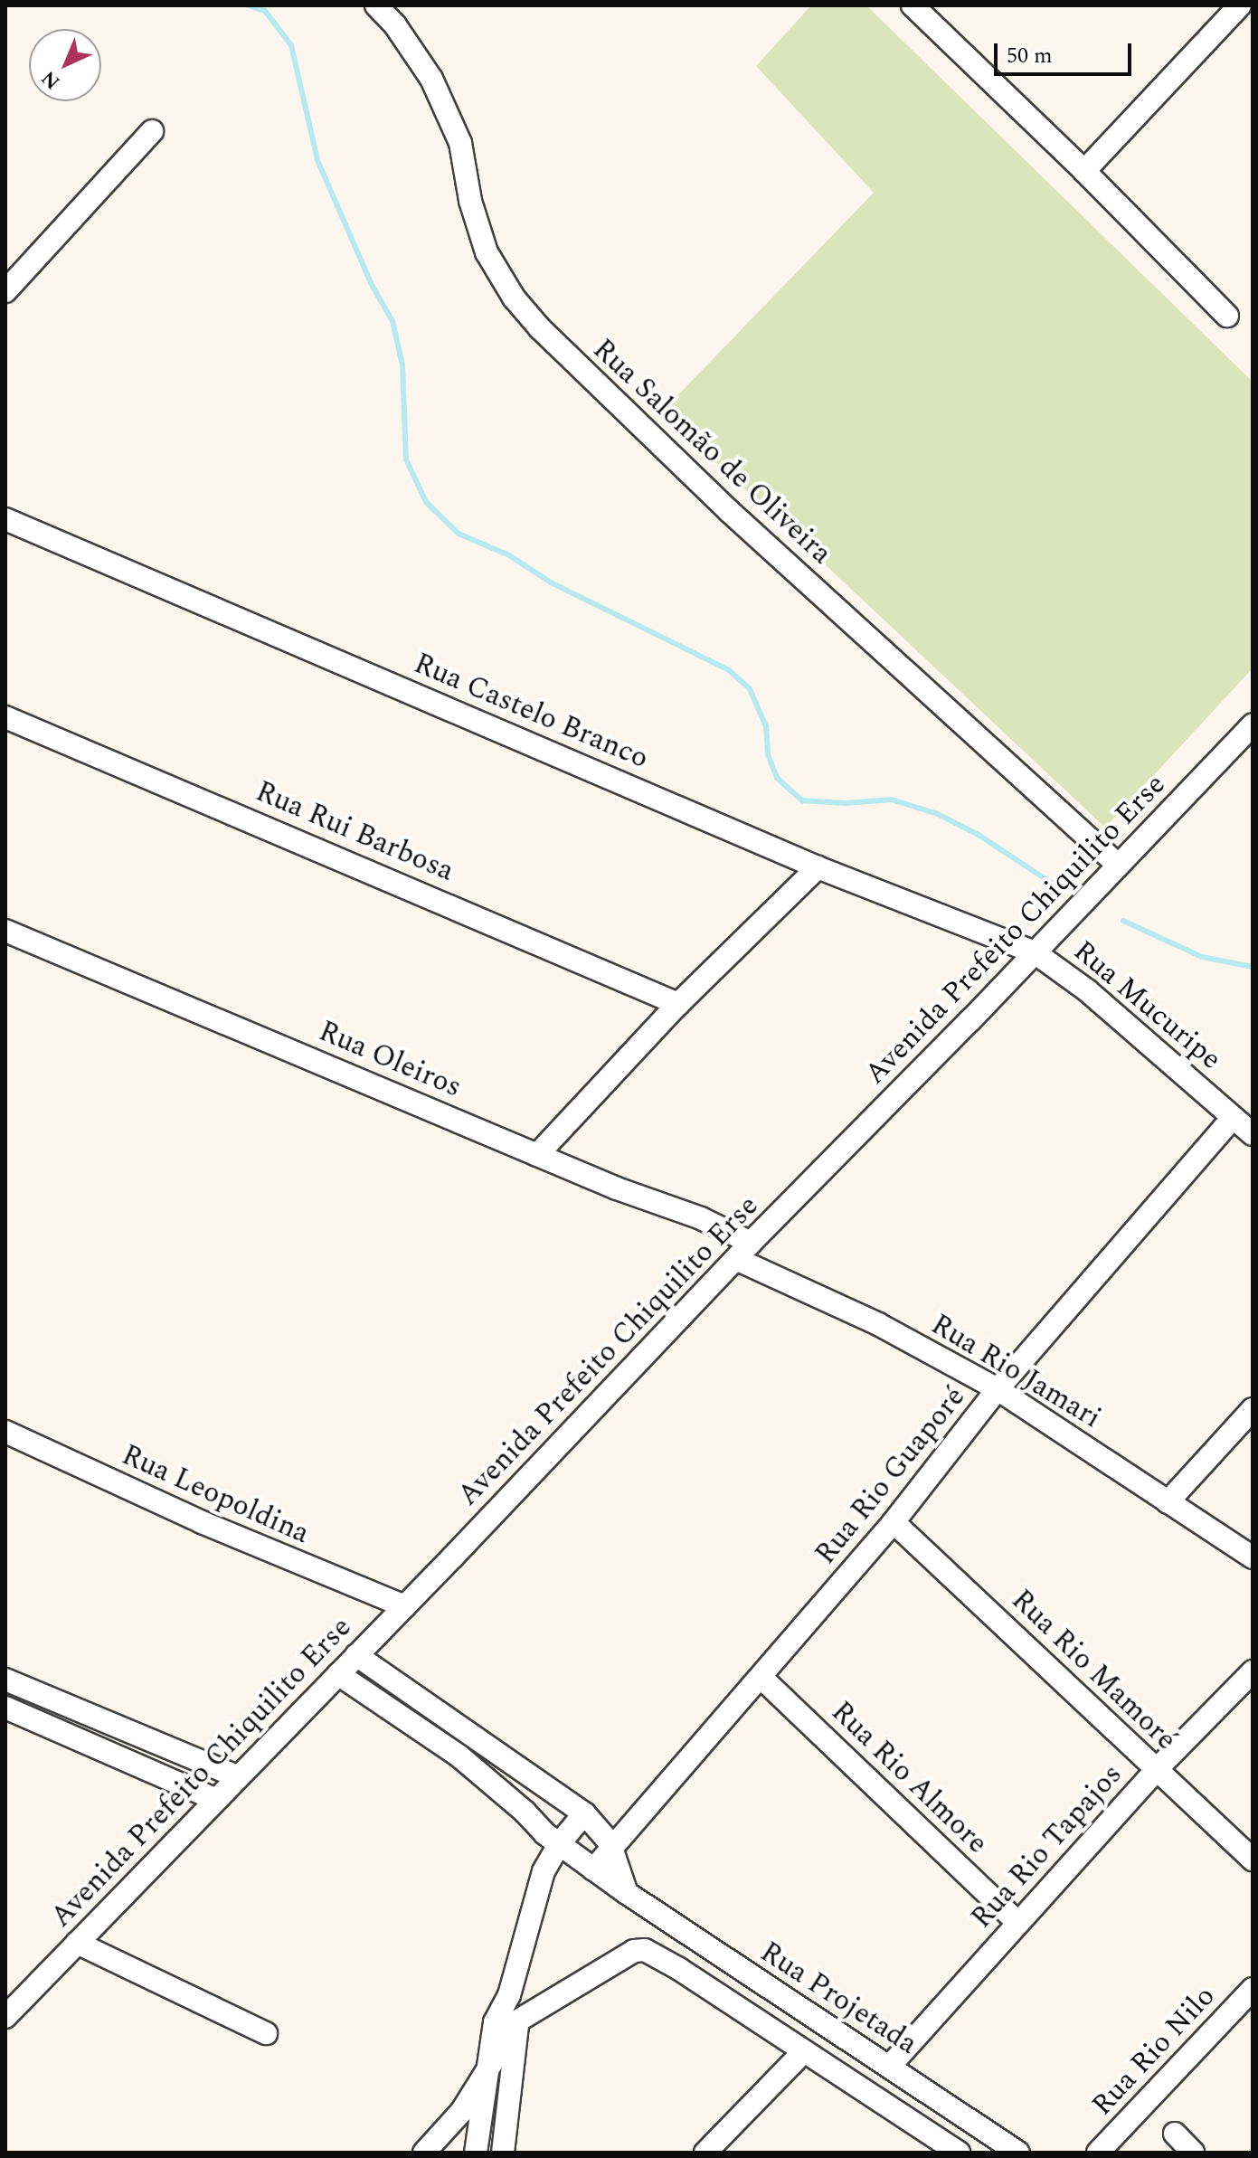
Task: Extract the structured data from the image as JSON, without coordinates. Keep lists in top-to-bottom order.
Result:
{
  "streets": {
    "street": [
      "Rua Salomão de Oliveira",
      "Rua Castelo Branco",
      "Rua Rui Barbosa",
      "Avenida Prefeito Chiquilito Erse",
      "Rua Mucuripe",
      "Rua Oleiros",
      "Rua Rio Jamari",
      "Rua Rio Guaporé",
      "Rua Leopoldina",
      "Rua Rio Mamoré",
      "Rua Rio Almore",
      "Rua Rio Tapajos",
      "Rua Projetada",
      "Rua Rio Nilo"
    ]
  },
  "crossings": [
    ["Rua Salomão de Oliveira", "Avenida Prefeito Chiquilito Erse"],
    ["Rua Castelo Branco", "Avenida Prefeito Chiquilito Erse"],
    ["Rua Castelo Branco", "Rua Mucuripe"],
    ["Avenida Prefeito Chiquilito Erse", "Rua Mucuripe"],
    ["Avenida Prefeito Chiquilito Erse", "Rua Oleiros"],
    ["Avenida Prefeito Chiquilito Erse", "Rua Rio Jamari"],
    ["Avenida Prefeito Chiquilito Erse", "Rua Leopoldina"],
    ["Avenida Prefeito Chiquilito Erse", "Rua Projetada"],
    ["Rua Mucuripe", "Rua Rio Guaporé"],
    ["Rua Oleiros", "Rua Rio Jamari"],
    ["Rua Rio Jamari", "Rua Rio Guaporé"],
    ["Rua Rio Guaporé", "Rua Rio Mamoré"],
    ["Rua Rio Guaporé", "Rua Rio Almore"],
    ["Rua Rio Guaporé", "Rua Projetada"],
    ["Rua Rio Mamoré", "Rua Rio Tapajos"],
    ["Rua Rio Almore", "Rua Rio Tapajos"],
    ["Rua Rio Tapajos", "Rua Projetada"]
  ],
  "scale_bar": "50 m",
  "north": "bottom left"
}
